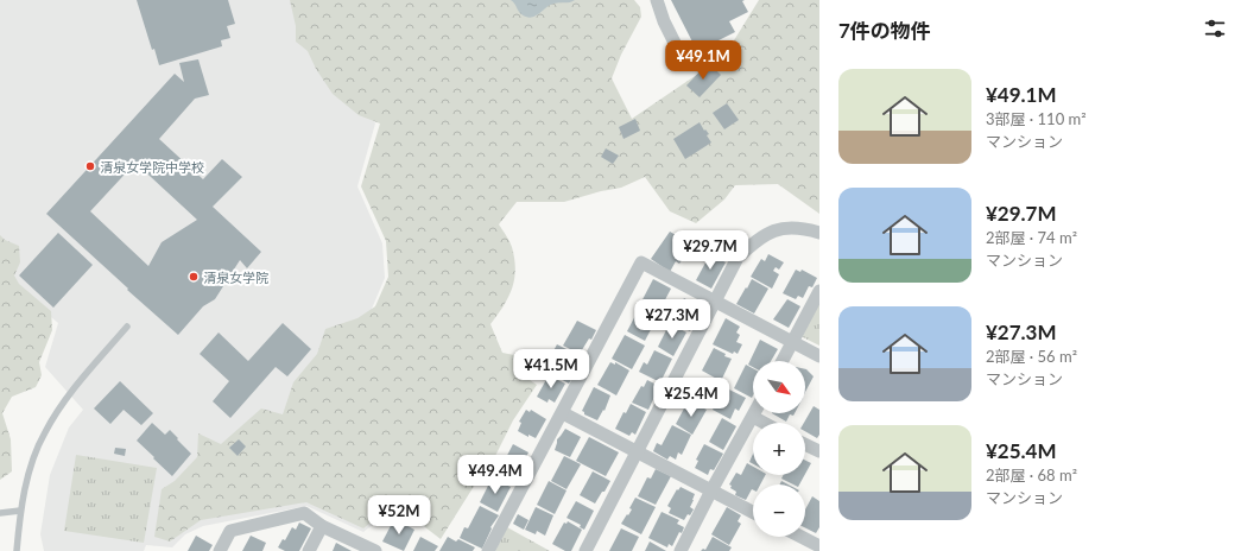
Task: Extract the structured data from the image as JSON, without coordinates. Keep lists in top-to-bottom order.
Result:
{
  "places": ["清泉女学院中学校", "清泉女学院"],
  "north": "bottom right",
  "page": {
    "heading": "7件の物件",
    "price": [
      "¥49.1M",
      "¥29.7M",
      "¥27.3M",
      "¥41.5M",
      "¥25.4M",
      "¥49.4M",
      "¥52M"
    ],
    "list": [
      {
        "name": "¥49.1M",
        "note": "3部屋 · 110 m² · マンション"
      },
      {
        "name": "¥29.7M",
        "note": "2部屋 · 74 m² · マンション"
      },
      {
        "name": "¥27.3M",
        "note": "2部屋 · 56 m² · マンション"
      },
      {
        "name": "¥25.4M",
        "note": "2部屋 · 68 m² · マンション"
      }
    ],
    "map_buttons": ["+", "−"]
  }
}
